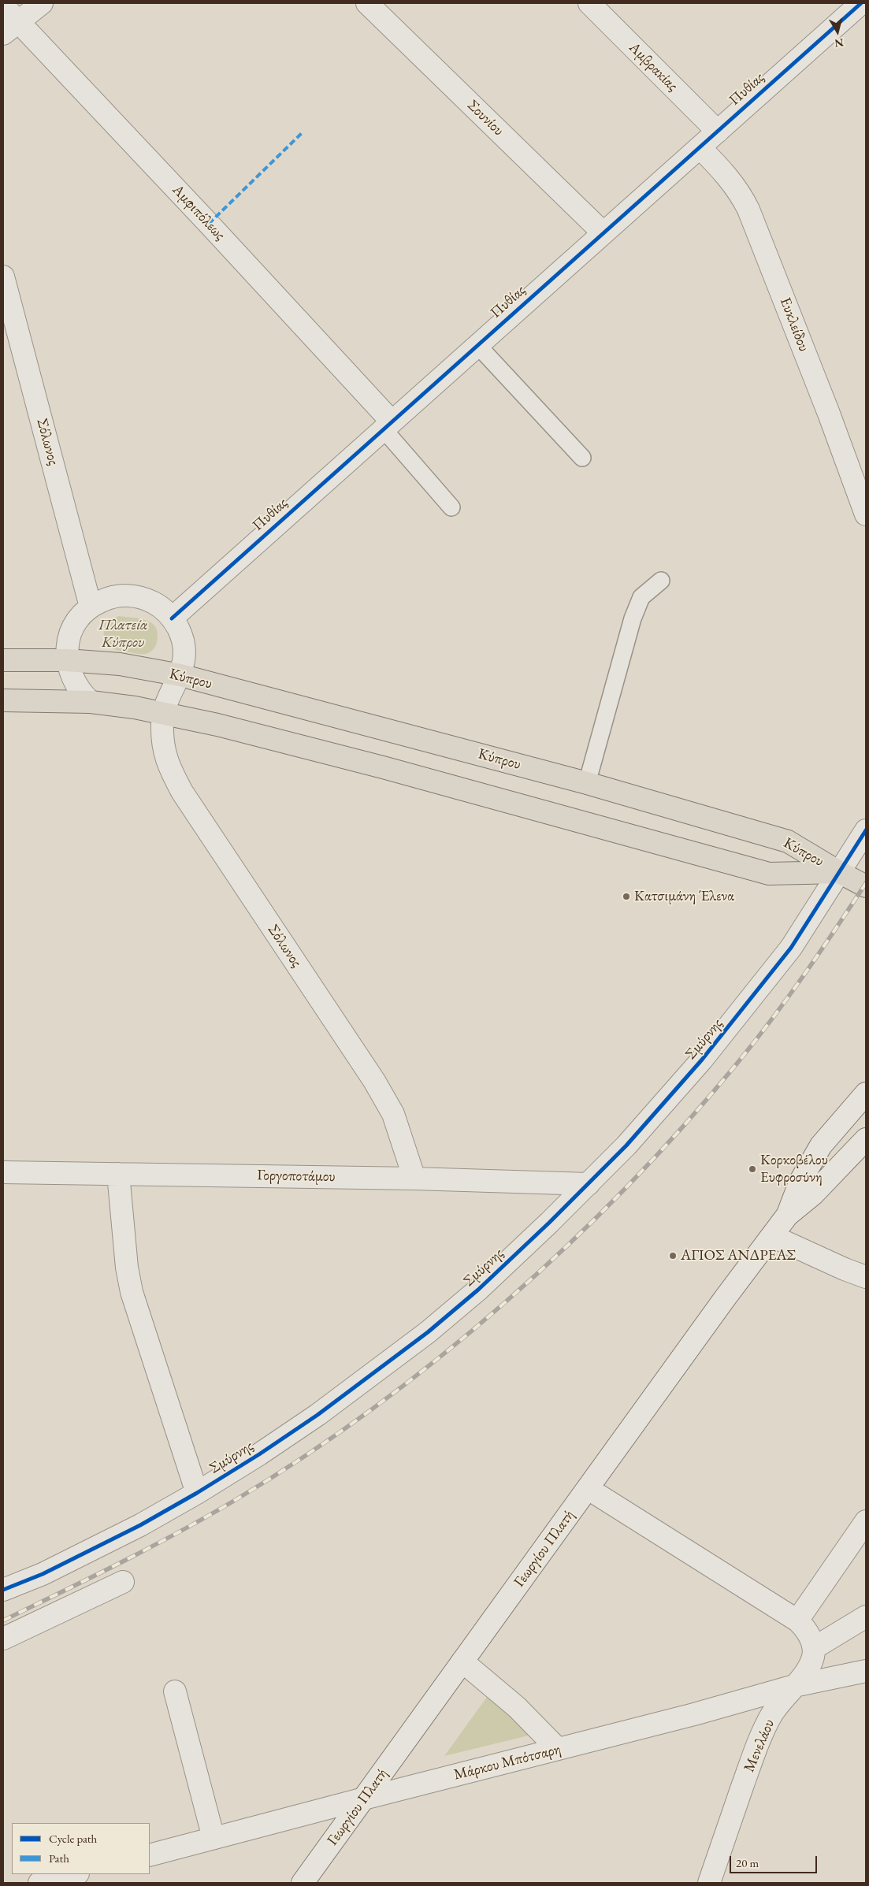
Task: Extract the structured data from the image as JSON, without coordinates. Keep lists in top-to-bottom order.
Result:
{
  "streets": {
    "main road": ["Κύπρου"],
    "street": [
      "Αμβρακίας",
      "Πυθίας",
      "Σουνίου",
      "Αμφιπόλεως",
      "Ευκλείδου",
      "Σόλωνος",
      "Σμύρνης",
      "Γοργοποτάμου",
      "Γεωργίου Πλατή",
      "Μενελάου",
      "Μάρκου Μπότσαρη"
    ]
  },
  "crossings": [
    ["Αμβρακίας", "Πυθίας"],
    ["Πυθίας", "Σουνίου"],
    ["Πυθίας", "Αμφιπόλεως"],
    ["Πυθίας", "Ευκλείδου"],
    ["Σόλωνος", "Κύπρου"],
    ["Σόλωνος", "Γοργοποτάμου"],
    ["Κύπρου", "Σμύρνης"],
    ["Σμύρνης", "Γοργοποτάμου"],
    ["Γεωργίου Πλατή", "Μάρκου Μπότσαρη"],
    ["Μενελάου", "Μάρκου Μπότσαρη"]
  ],
  "parks": ["Πλατεία Κύπρου"],
  "places": ["Κατσιμάνη Έλενα", "Κορκοβέλου Ευφροσύνη", "ΑΓΙΟΣ ΑΝΔΡΕΑΣ"],
  "legend": ["Cycle path", "Path"],
  "scale_bar": "20 m",
  "north": "bottom"
}
